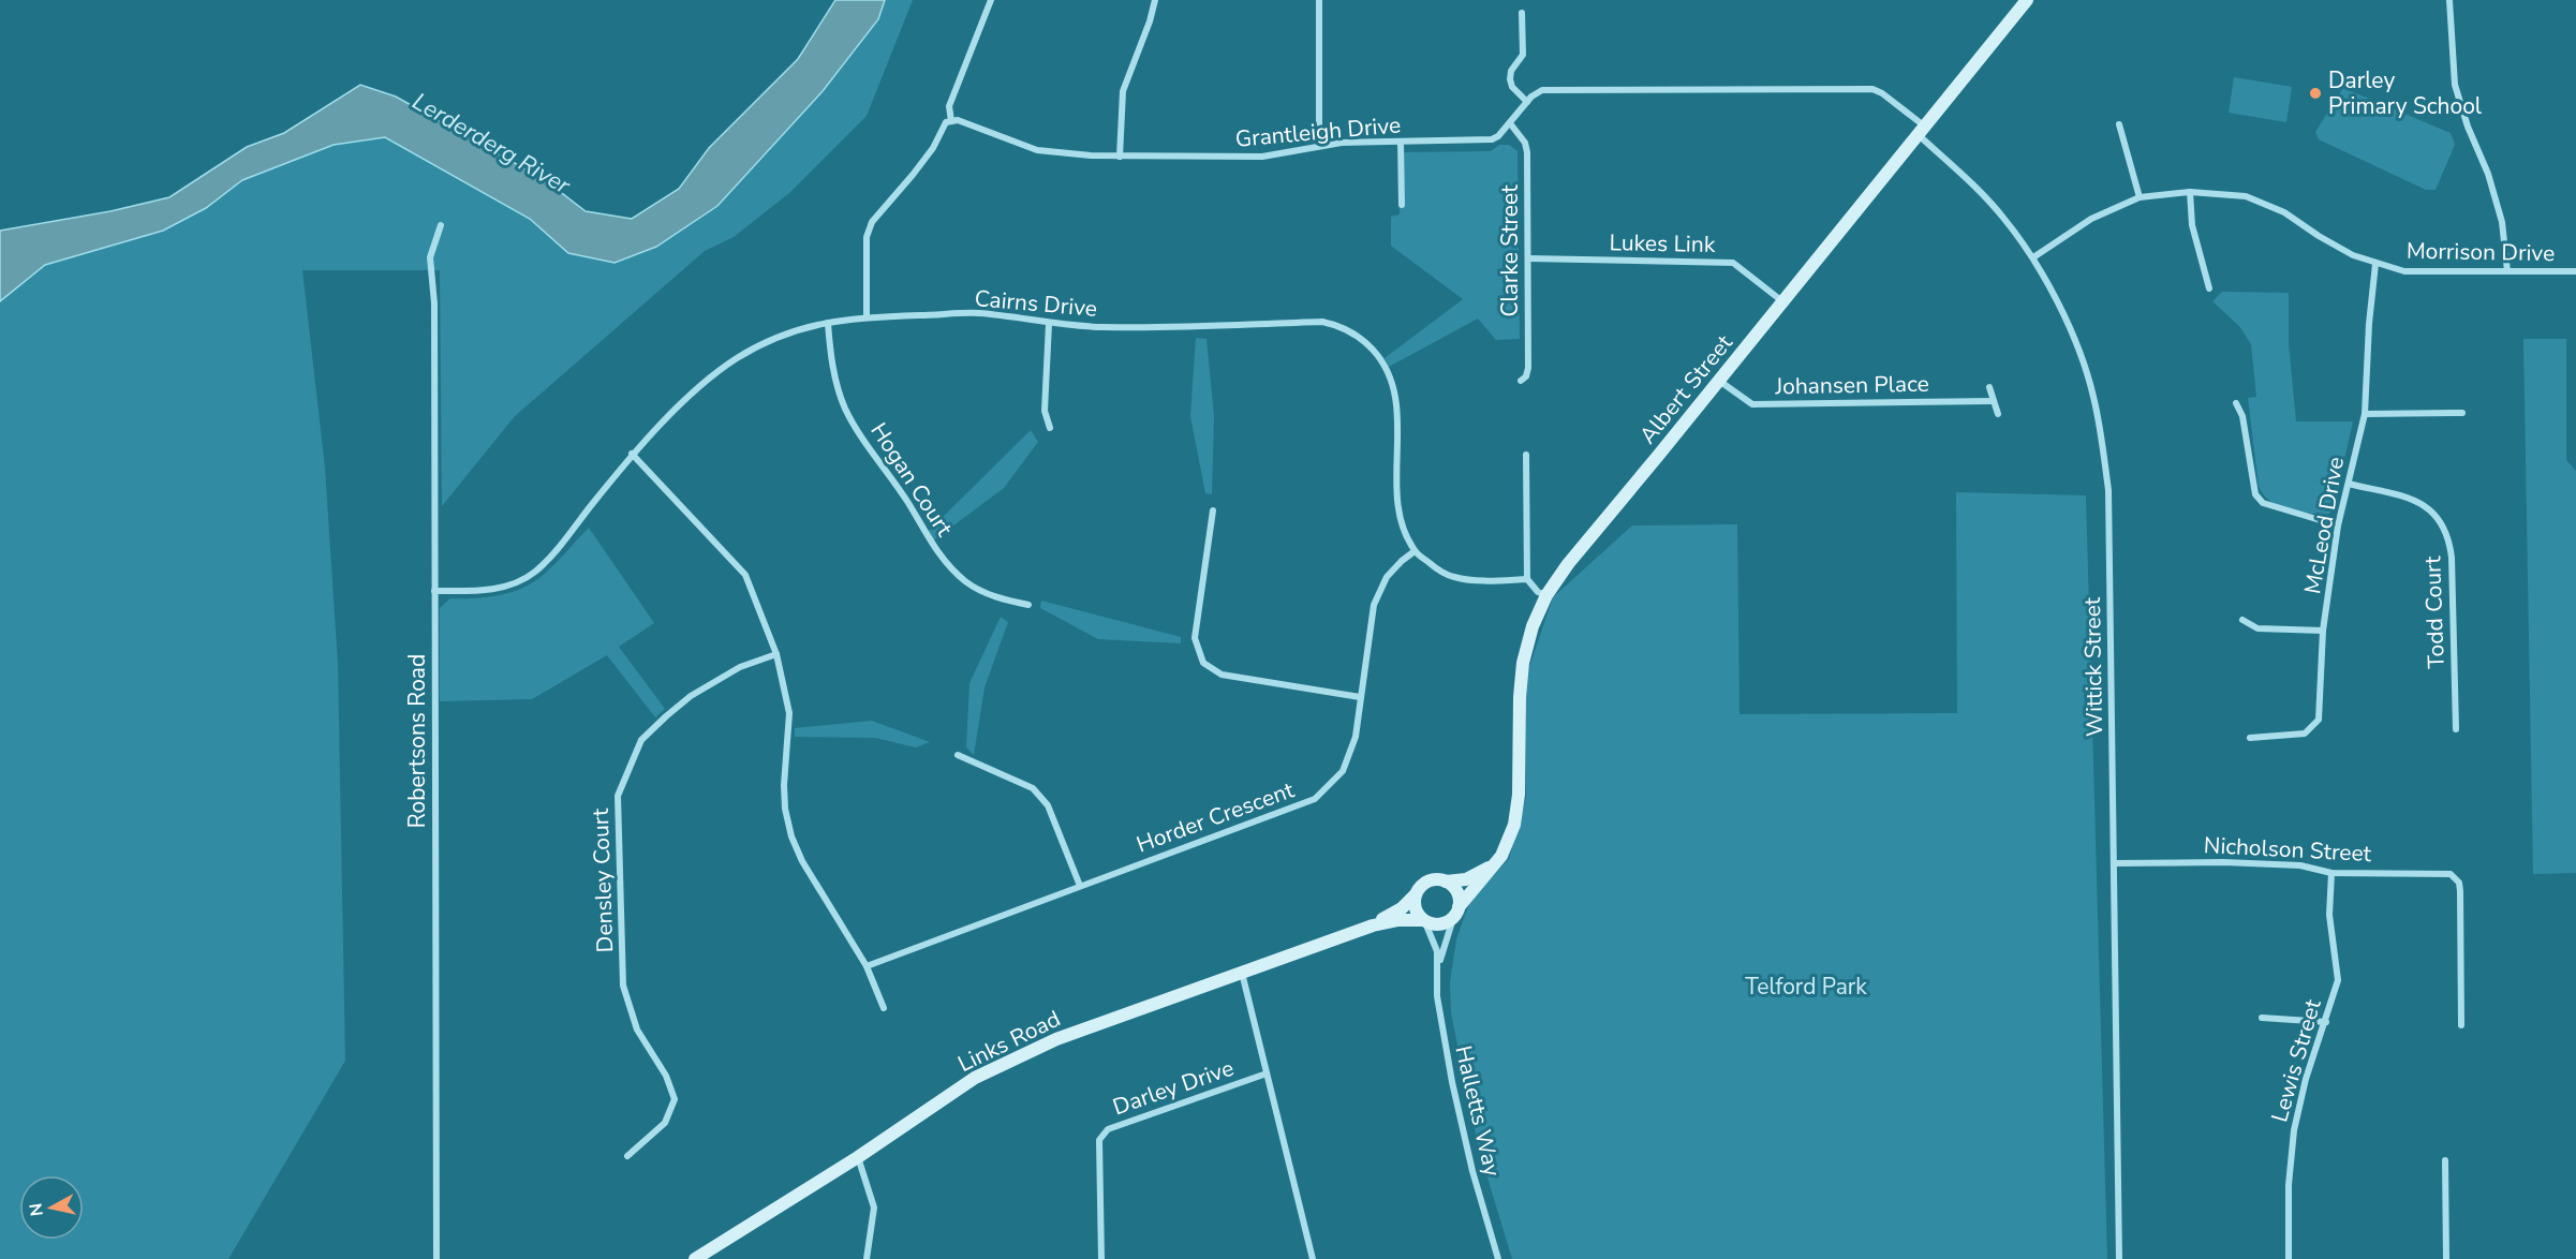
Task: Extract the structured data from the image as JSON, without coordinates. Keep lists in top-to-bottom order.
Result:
{
  "streets": {
    "street": [
      "Grantleigh Drive",
      "Lukes Link",
      "Clarke Street",
      "Morrison Drive",
      "Cairns Drive",
      "Johansen Place",
      "Albert Street",
      "Hogan Court",
      "McLeod Drive",
      "Todd Court",
      "Wittick Street",
      "Robertsons Road",
      "Horder Crescent",
      "Nicholson Street",
      "Densley Court",
      "Links Road",
      "Lewis Street",
      "Darley Drive",
      "Halletts Way"
    ]
  },
  "crossings": [
    ["Grantleigh Drive", "Clarke Street"],
    ["Lukes Link", "Clarke Street"],
    ["Lukes Link", "Albert Street"],
    ["Morrison Drive", "McLeod Drive"],
    ["Morrison Drive", "Wittick Street"],
    ["Cairns Drive", "Hogan Court"],
    ["Cairns Drive", "Robertsons Road"],
    ["Cairns Drive", "Horder Crescent"],
    ["Johansen Place", "Albert Street"],
    ["Albert Street", "Wittick Street"],
    ["Albert Street", "Links Road"],
    ["Albert Street", "Halletts Way"],
    ["McLeod Drive", "Todd Court"],
    ["Wittick Street", "Nicholson Street"],
    ["Nicholson Street", "Lewis Street"],
    ["Links Road", "Darley Drive"],
    ["Links Road", "Halletts Way"]
  ],
  "water": ["Lerderderg River"],
  "parks": ["Telford Park"],
  "places": ["Darley Primary School"],
  "north": "left"
}
